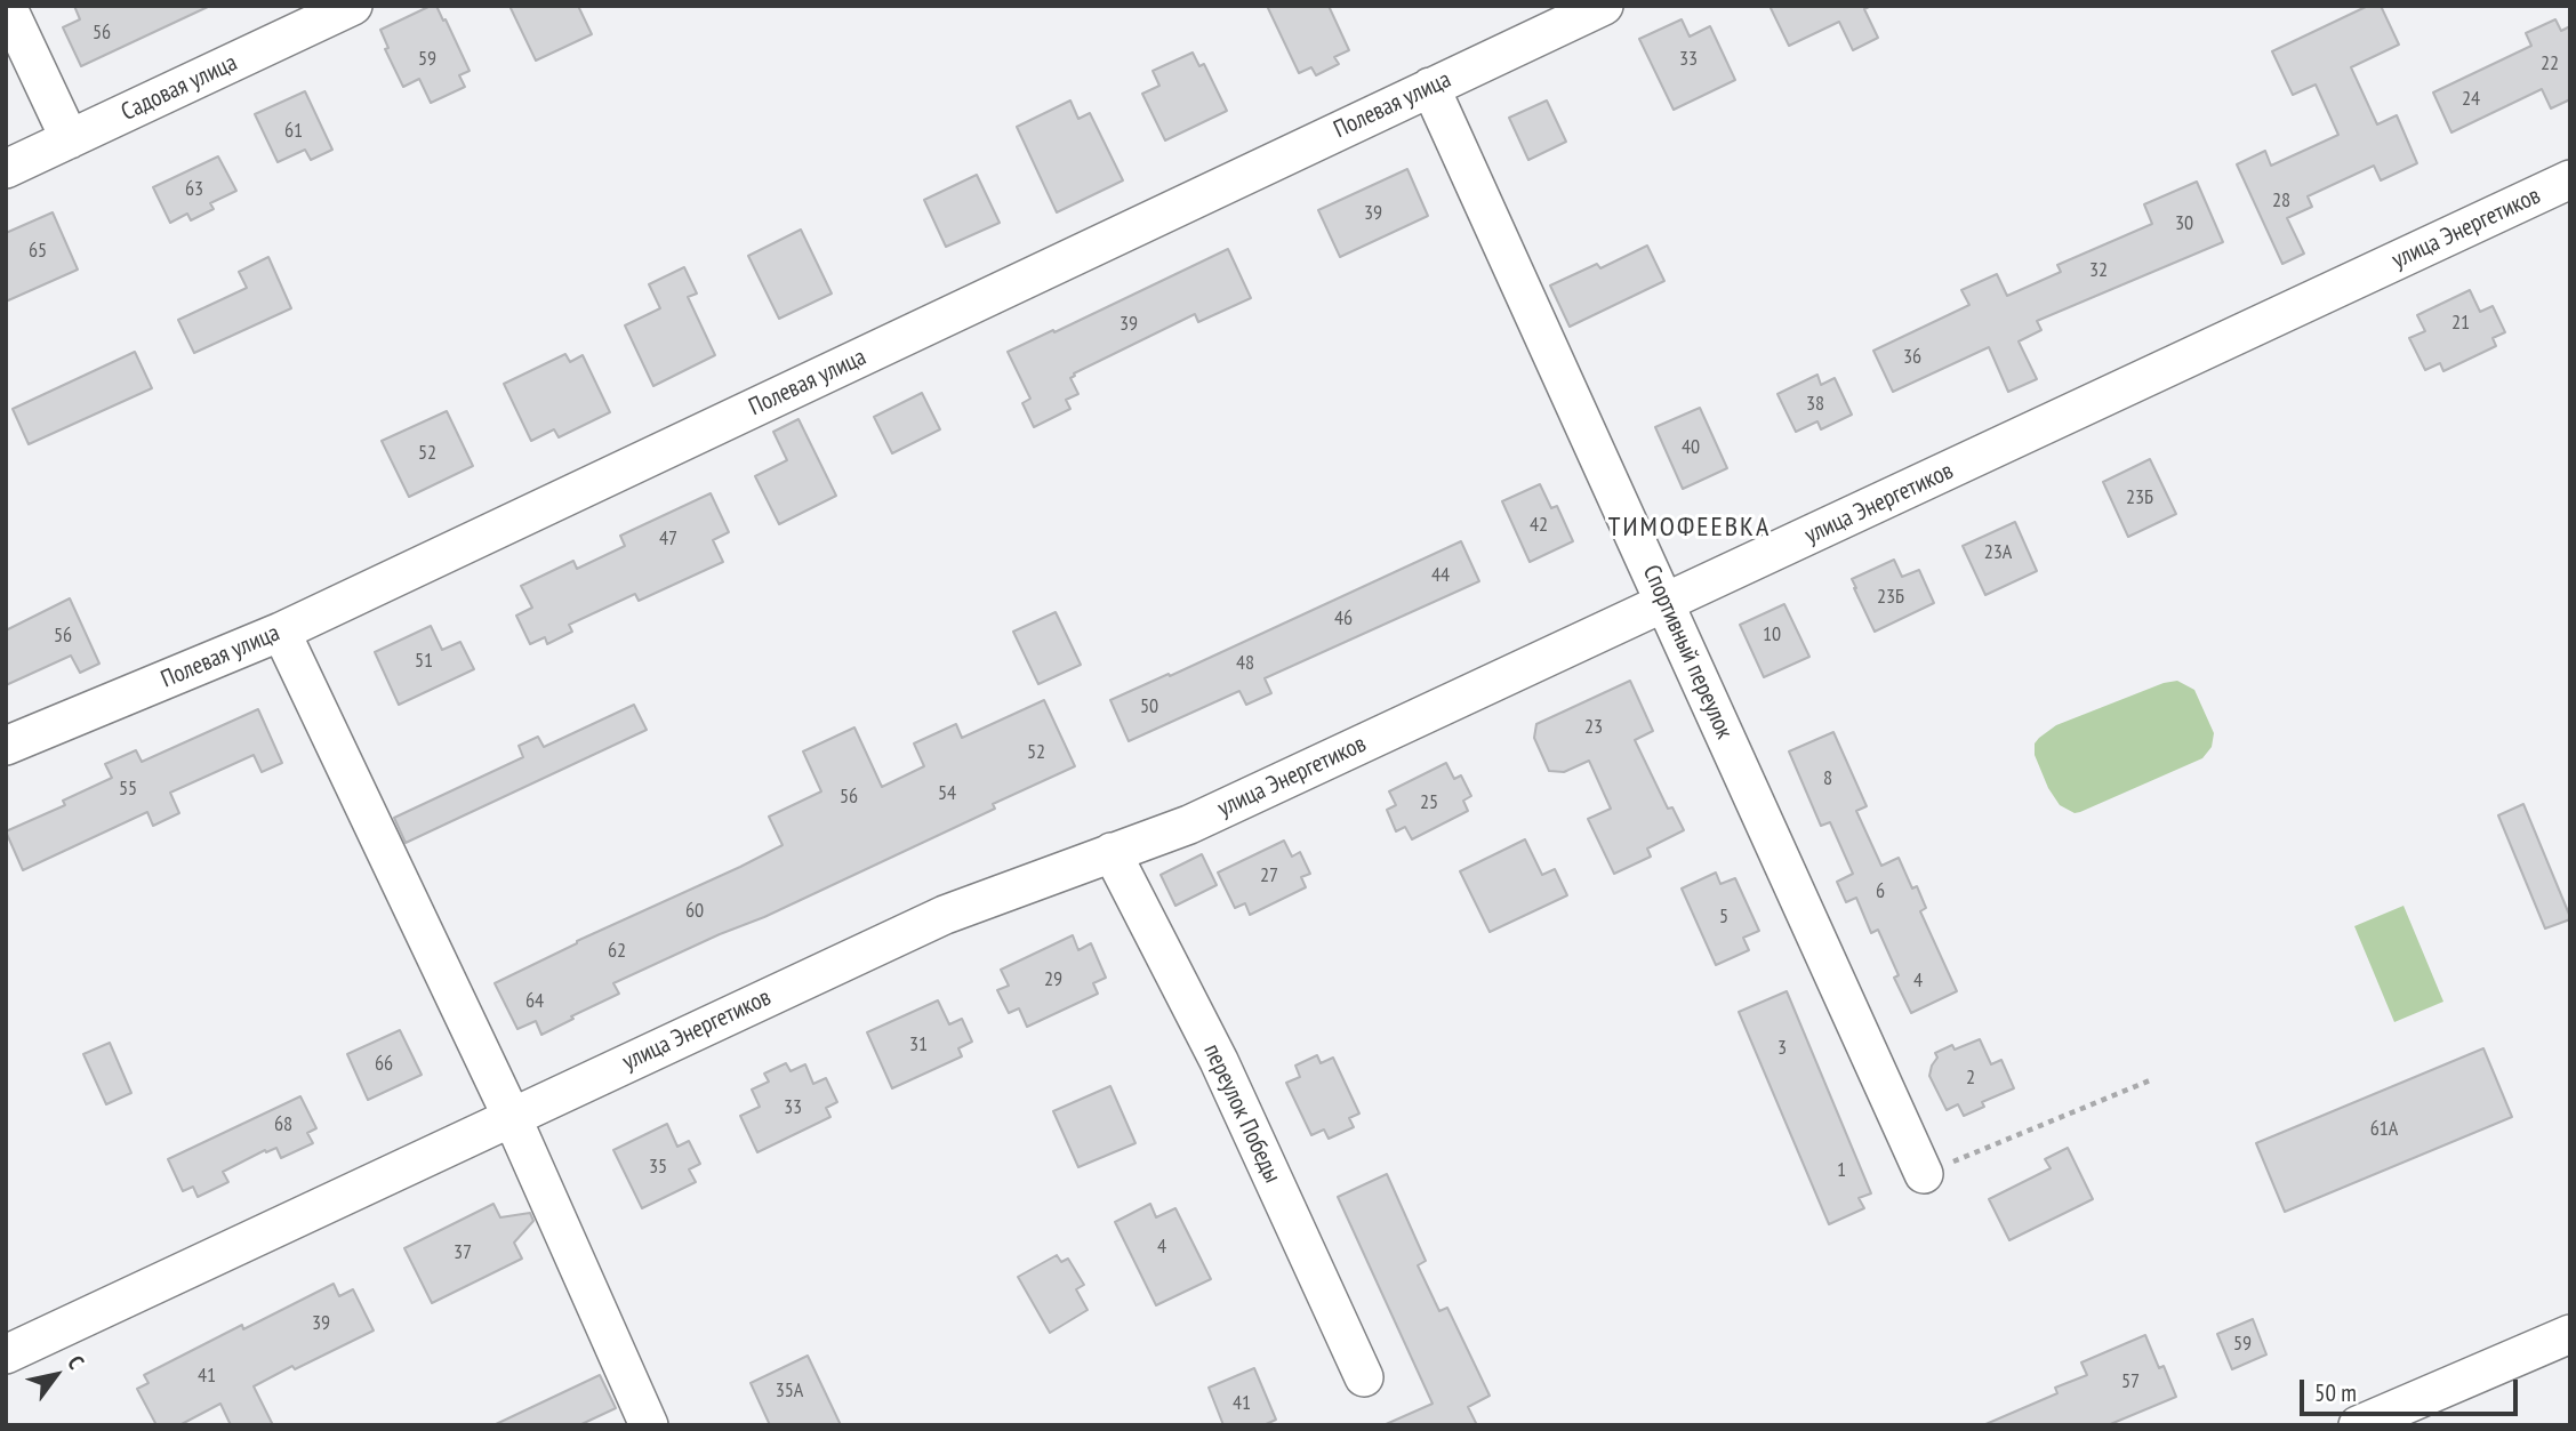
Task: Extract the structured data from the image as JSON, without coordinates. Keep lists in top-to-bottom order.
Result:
{
  "streets": {
    "street": [
      "Садовая улица",
      "Полевая улица",
      "улица Энергетиков",
      "Спортивный переулок",
      "переулок Победы"
    ]
  },
  "crossings": [
    ["Полевая улица", "Спортивный переулок"],
    ["улица Энергетиков", "Спортивный переулок"],
    ["улица Энергетиков", "переулок Победы"]
  ],
  "districts": ["ТИМОФЕЕВКА"],
  "house_numbers": [
    "56",
    "59",
    "33",
    "22",
    "24",
    "61",
    "63",
    "28",
    "39",
    "30",
    "65",
    "32",
    "21",
    "39",
    "36",
    "38",
    "40",
    "52",
    "23Б",
    "42",
    "47",
    "23А",
    "44",
    "23Б",
    "46",
    "10",
    "56",
    "51",
    "48",
    "50",
    "23",
    "52",
    "8",
    "55",
    "54",
    "56",
    "25",
    "27",
    "6",
    "60",
    "5",
    "62",
    "29",
    "4",
    "64",
    "31",
    "3",
    "66",
    "2",
    "33",
    "68",
    "61А",
    "35",
    "1",
    "4",
    "37",
    "39",
    "59",
    "41",
    "57",
    "35А",
    "41"
  ],
  "scale_bar": "50 m",
  "north": "top right"
}
